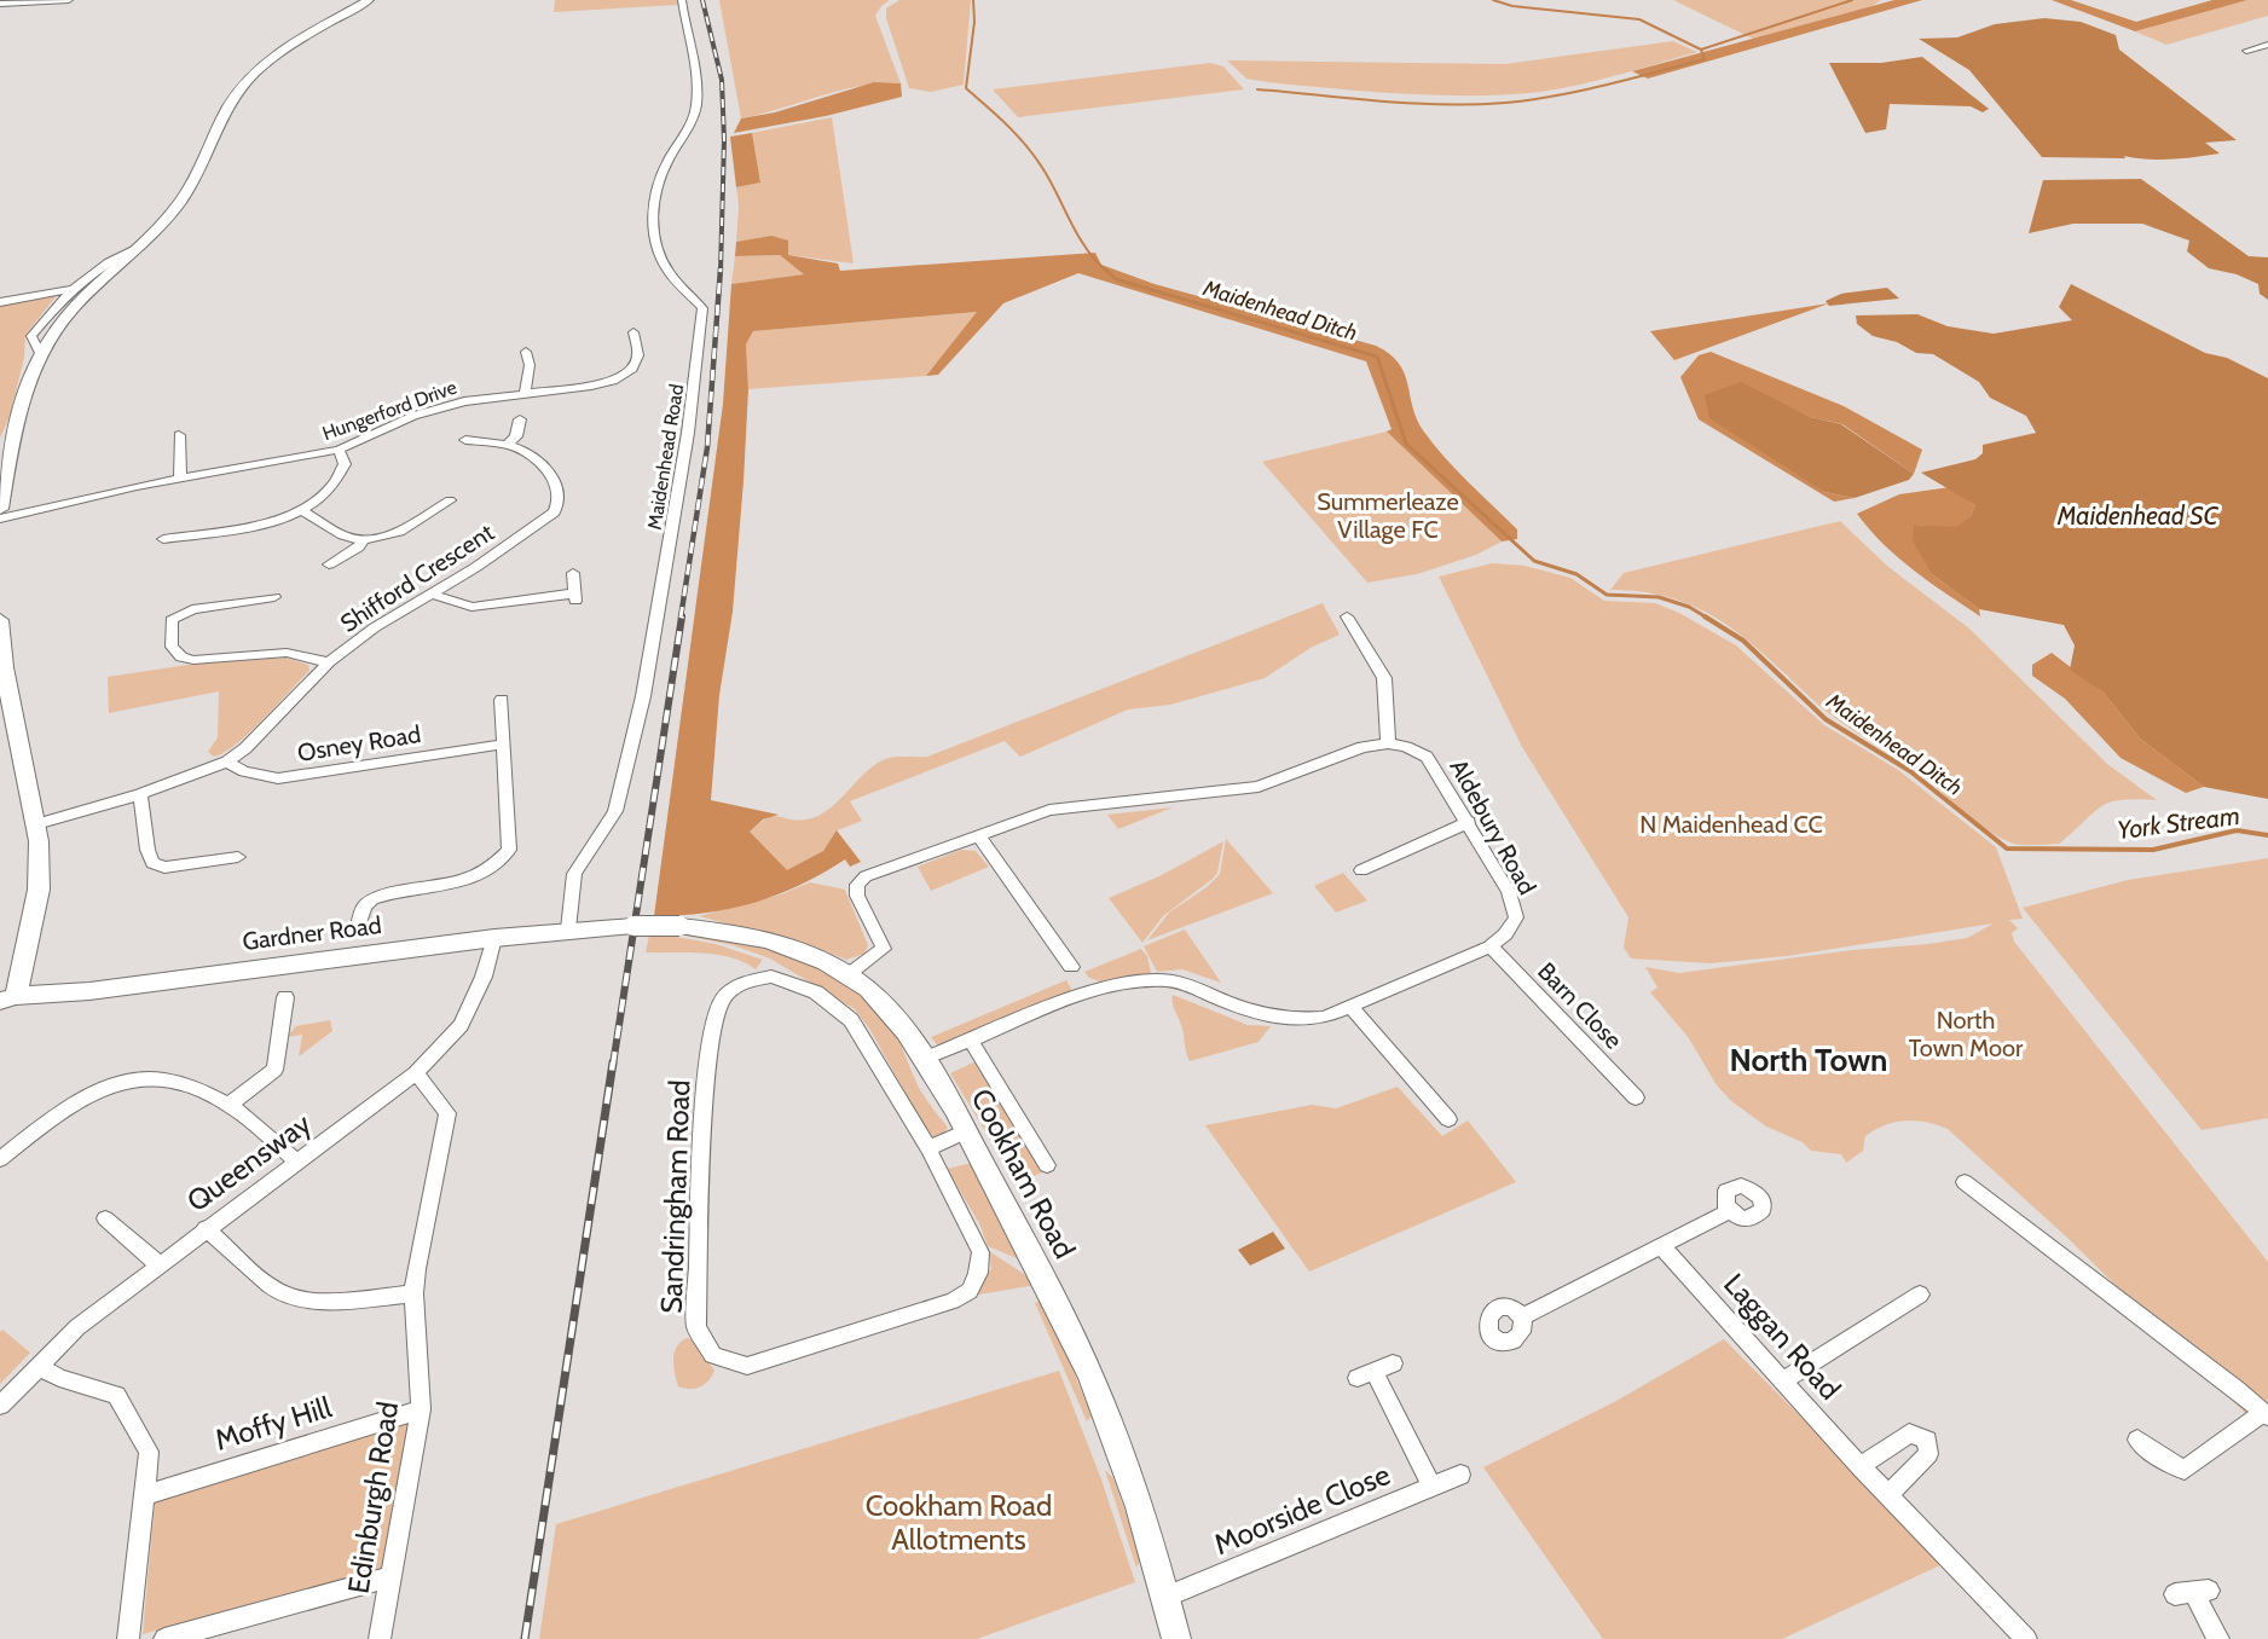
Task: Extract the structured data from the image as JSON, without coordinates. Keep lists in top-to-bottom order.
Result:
{
  "streets": {
    "main road": ["Gardner Road", "Cookham Road"],
    "street": [
      "Hungerford Drive",
      "Maidenhead Road",
      "Shifford Crescent",
      "Osney Road",
      "Aldebury Road",
      "Barn Close",
      "Queensway",
      "Sandringham Road",
      "Laggan Road",
      "Moffy Hill",
      "Edinburgh Road",
      "Moorside Close"
    ]
  },
  "crossings": [
    ["Maidenhead Road", "Gardner Road"],
    ["Shifford Crescent", "Osney Road"],
    ["Aldebury Road", "Barn Close"],
    ["Aldebury Road", "Cookham Road"],
    ["Gardner Road", "Queensway"],
    ["Gardner Road", "Cookham Road"],
    ["Queensway", "Edinburgh Road"],
    ["Cookham Road", "Moorside Close"],
    ["Moffy Hill", "Edinburgh Road"]
  ],
  "districts": ["North Town"],
  "water": ["Maidenhead Ditch", "Maidenhead SC", "York Stream"],
  "parks": [
    "Summerleaze Village FC",
    "N Maidenhead CC",
    "North Town Moor",
    "Cookham Road Allotments"
  ]
}
